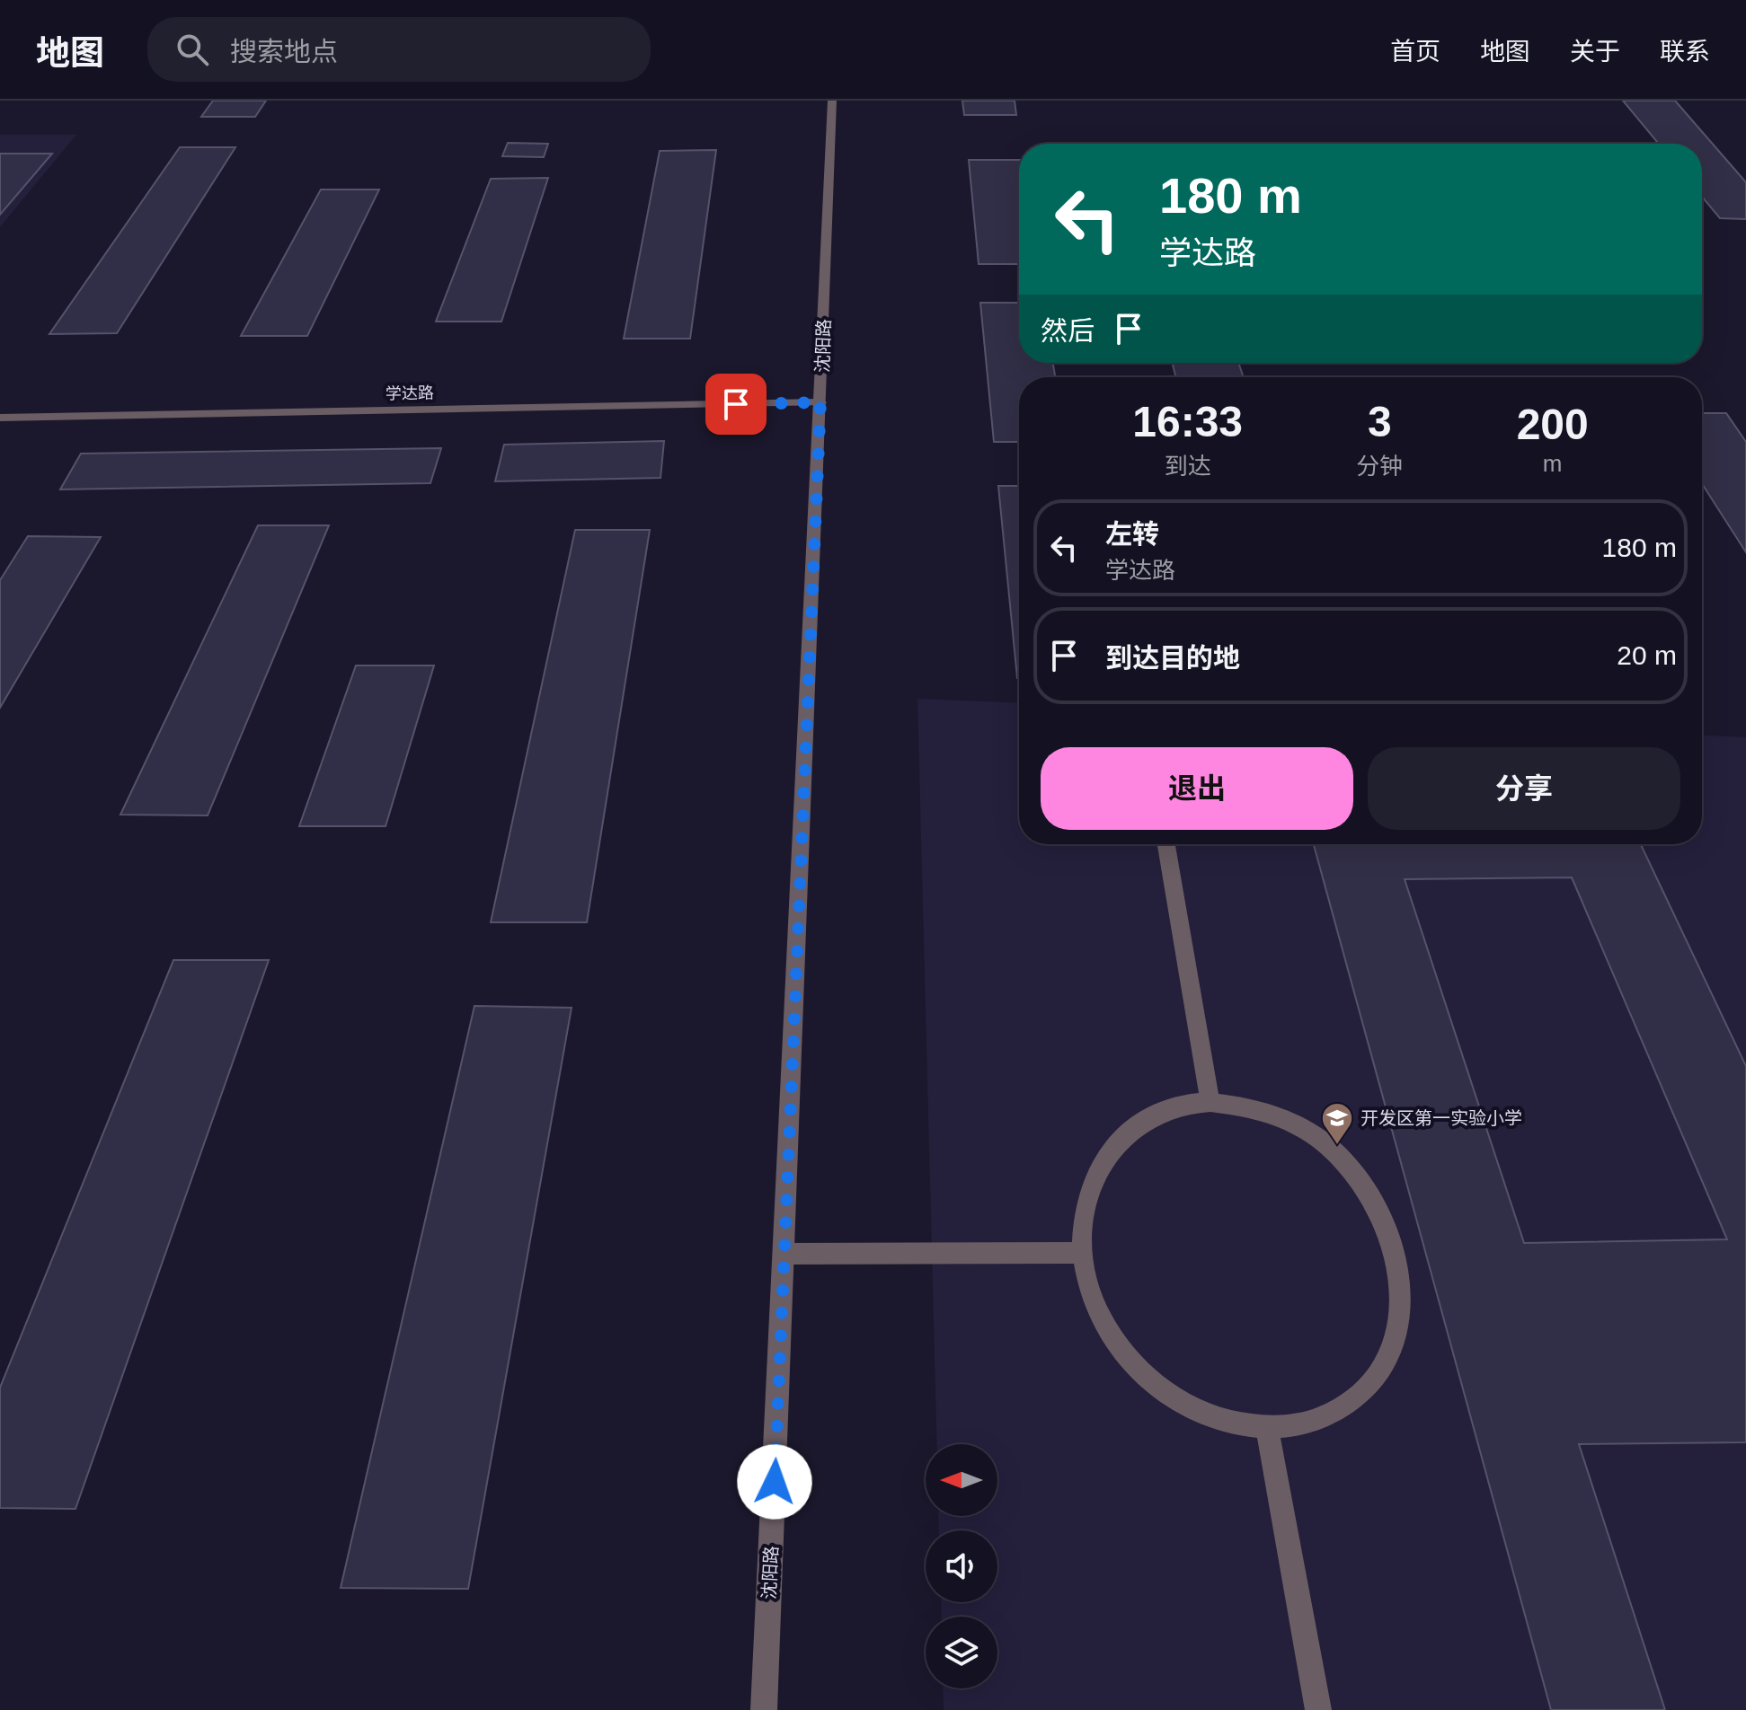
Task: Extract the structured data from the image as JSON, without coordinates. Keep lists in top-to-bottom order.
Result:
{
  "streets": {
    "street": ["沈阳路", "学达路"]
  },
  "crossings": [
    ["沈阳路", "学达路"]
  ],
  "places": {
    "school or university": ["开发区第一实验小学"]
  },
  "north": "left",
  "page": {
    "header": "地图",
    "search": "搜索地点",
    "nav": [
      "首页",
      "地图",
      "关于",
      "联系"
    ],
    "turn": ["180 m", "学达路"],
    "then": "然后",
    "eta": [
      "16:33",
      "到达",
      "3",
      "分钟",
      "200",
      "m"
    ],
    "list": [
      {
        "name": "左转",
        "note": "学达路",
        "value": "180 m"
      },
      {
        "name": "到达目的地",
        "value": "20 m"
      }
    ],
    "buttons": ["退出", "分享"]
  }
}
